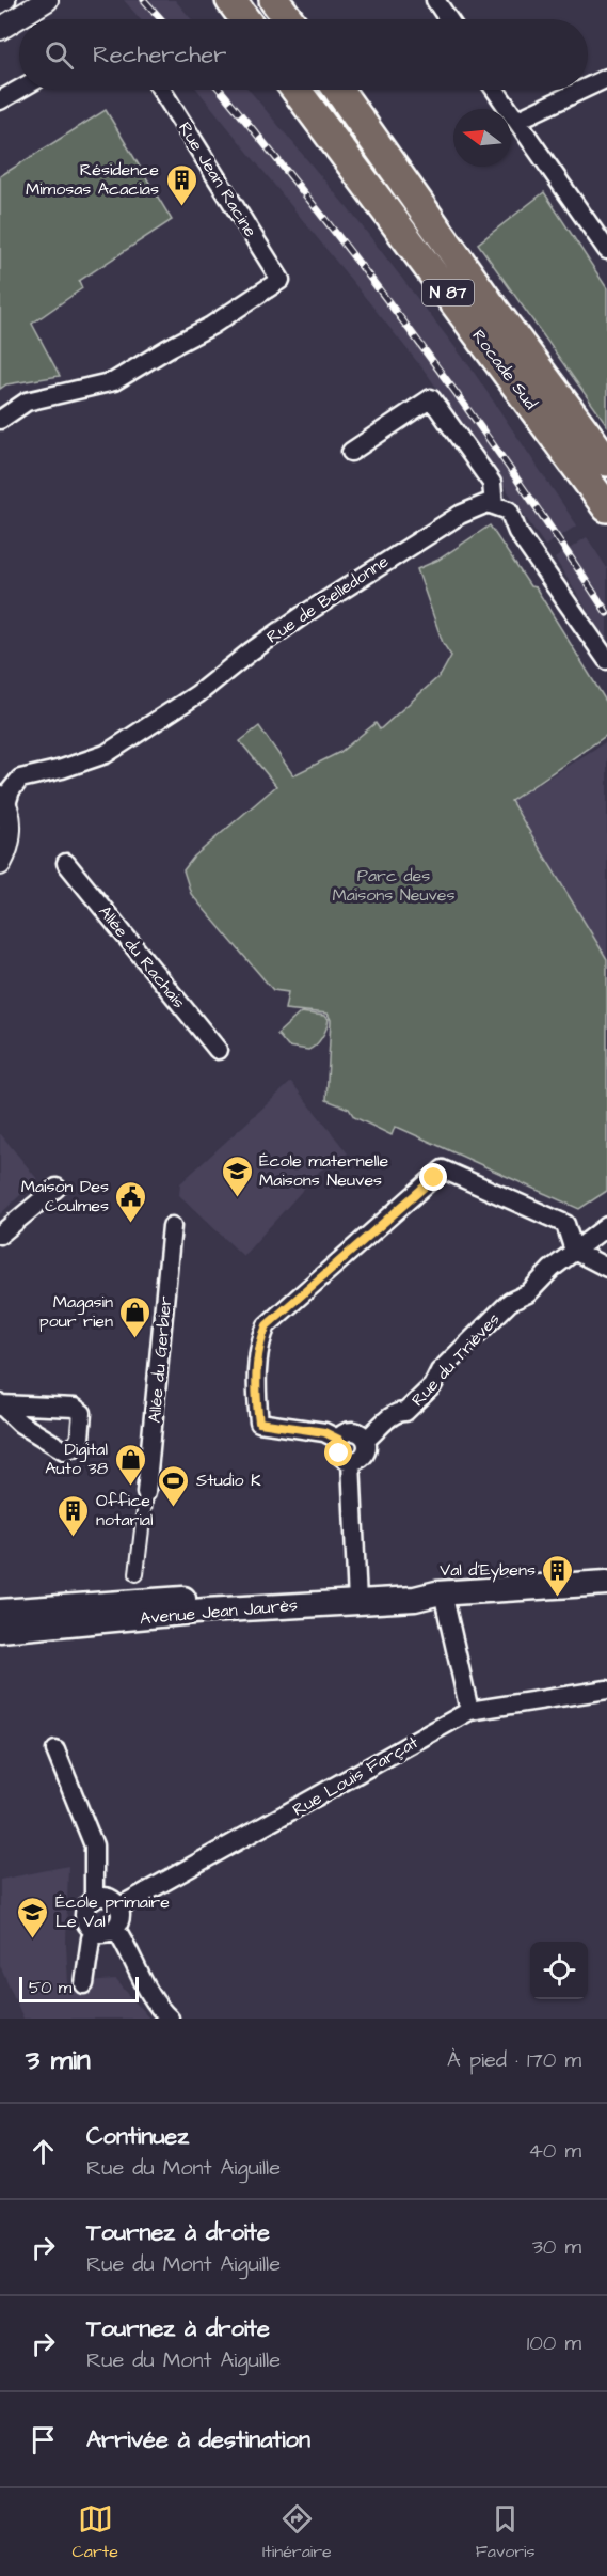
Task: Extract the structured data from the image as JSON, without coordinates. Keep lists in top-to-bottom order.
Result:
{
  "streets": {
    "highway": ["N 87", "Rocade Sud"],
    "main road": ["Avenue Jean Jaurès"],
    "street": [
      "Rue Jean Racine",
      "Rue de Belledonne",
      "Allée du Rachais",
      "Allée du Gerbier",
      "Rue du Trièves",
      "Rue Louis Farçat"
    ]
  },
  "parks": ["Parc des Maisons Neuves"],
  "places": {
    "building": ["Résidence Mimosas Acacias", "Office notarial", "Val d'Eybens"],
    "school or university": ["École maternelle Maisons Neuves", "École primaire Le Val"],
    "public building": ["Maison Des Coulmes"],
    "shop": ["Magasin pour rien", "Digital Auto 38"],
    "sports": ["Studio K"]
  },
  "scale_bar": "50 m",
  "north": "left",
  "page": {
    "search": "Rechercher",
    "scale": "50 m",
    "heading": ["3 min", "À pied · 170 m"],
    "list": [
      ["Continuez", "Rue du Mont Aiguille", "40 m"],
      ["Tournez à droite", "Rue du Mont Aiguille", "30 m"],
      ["Tournez à droite", "Rue du Mont Aiguille", "100 m"],
      "Arrivée à destination"
    ],
    "nav": ["Carte", "Itinéraire", "Favoris"]
  }
}
